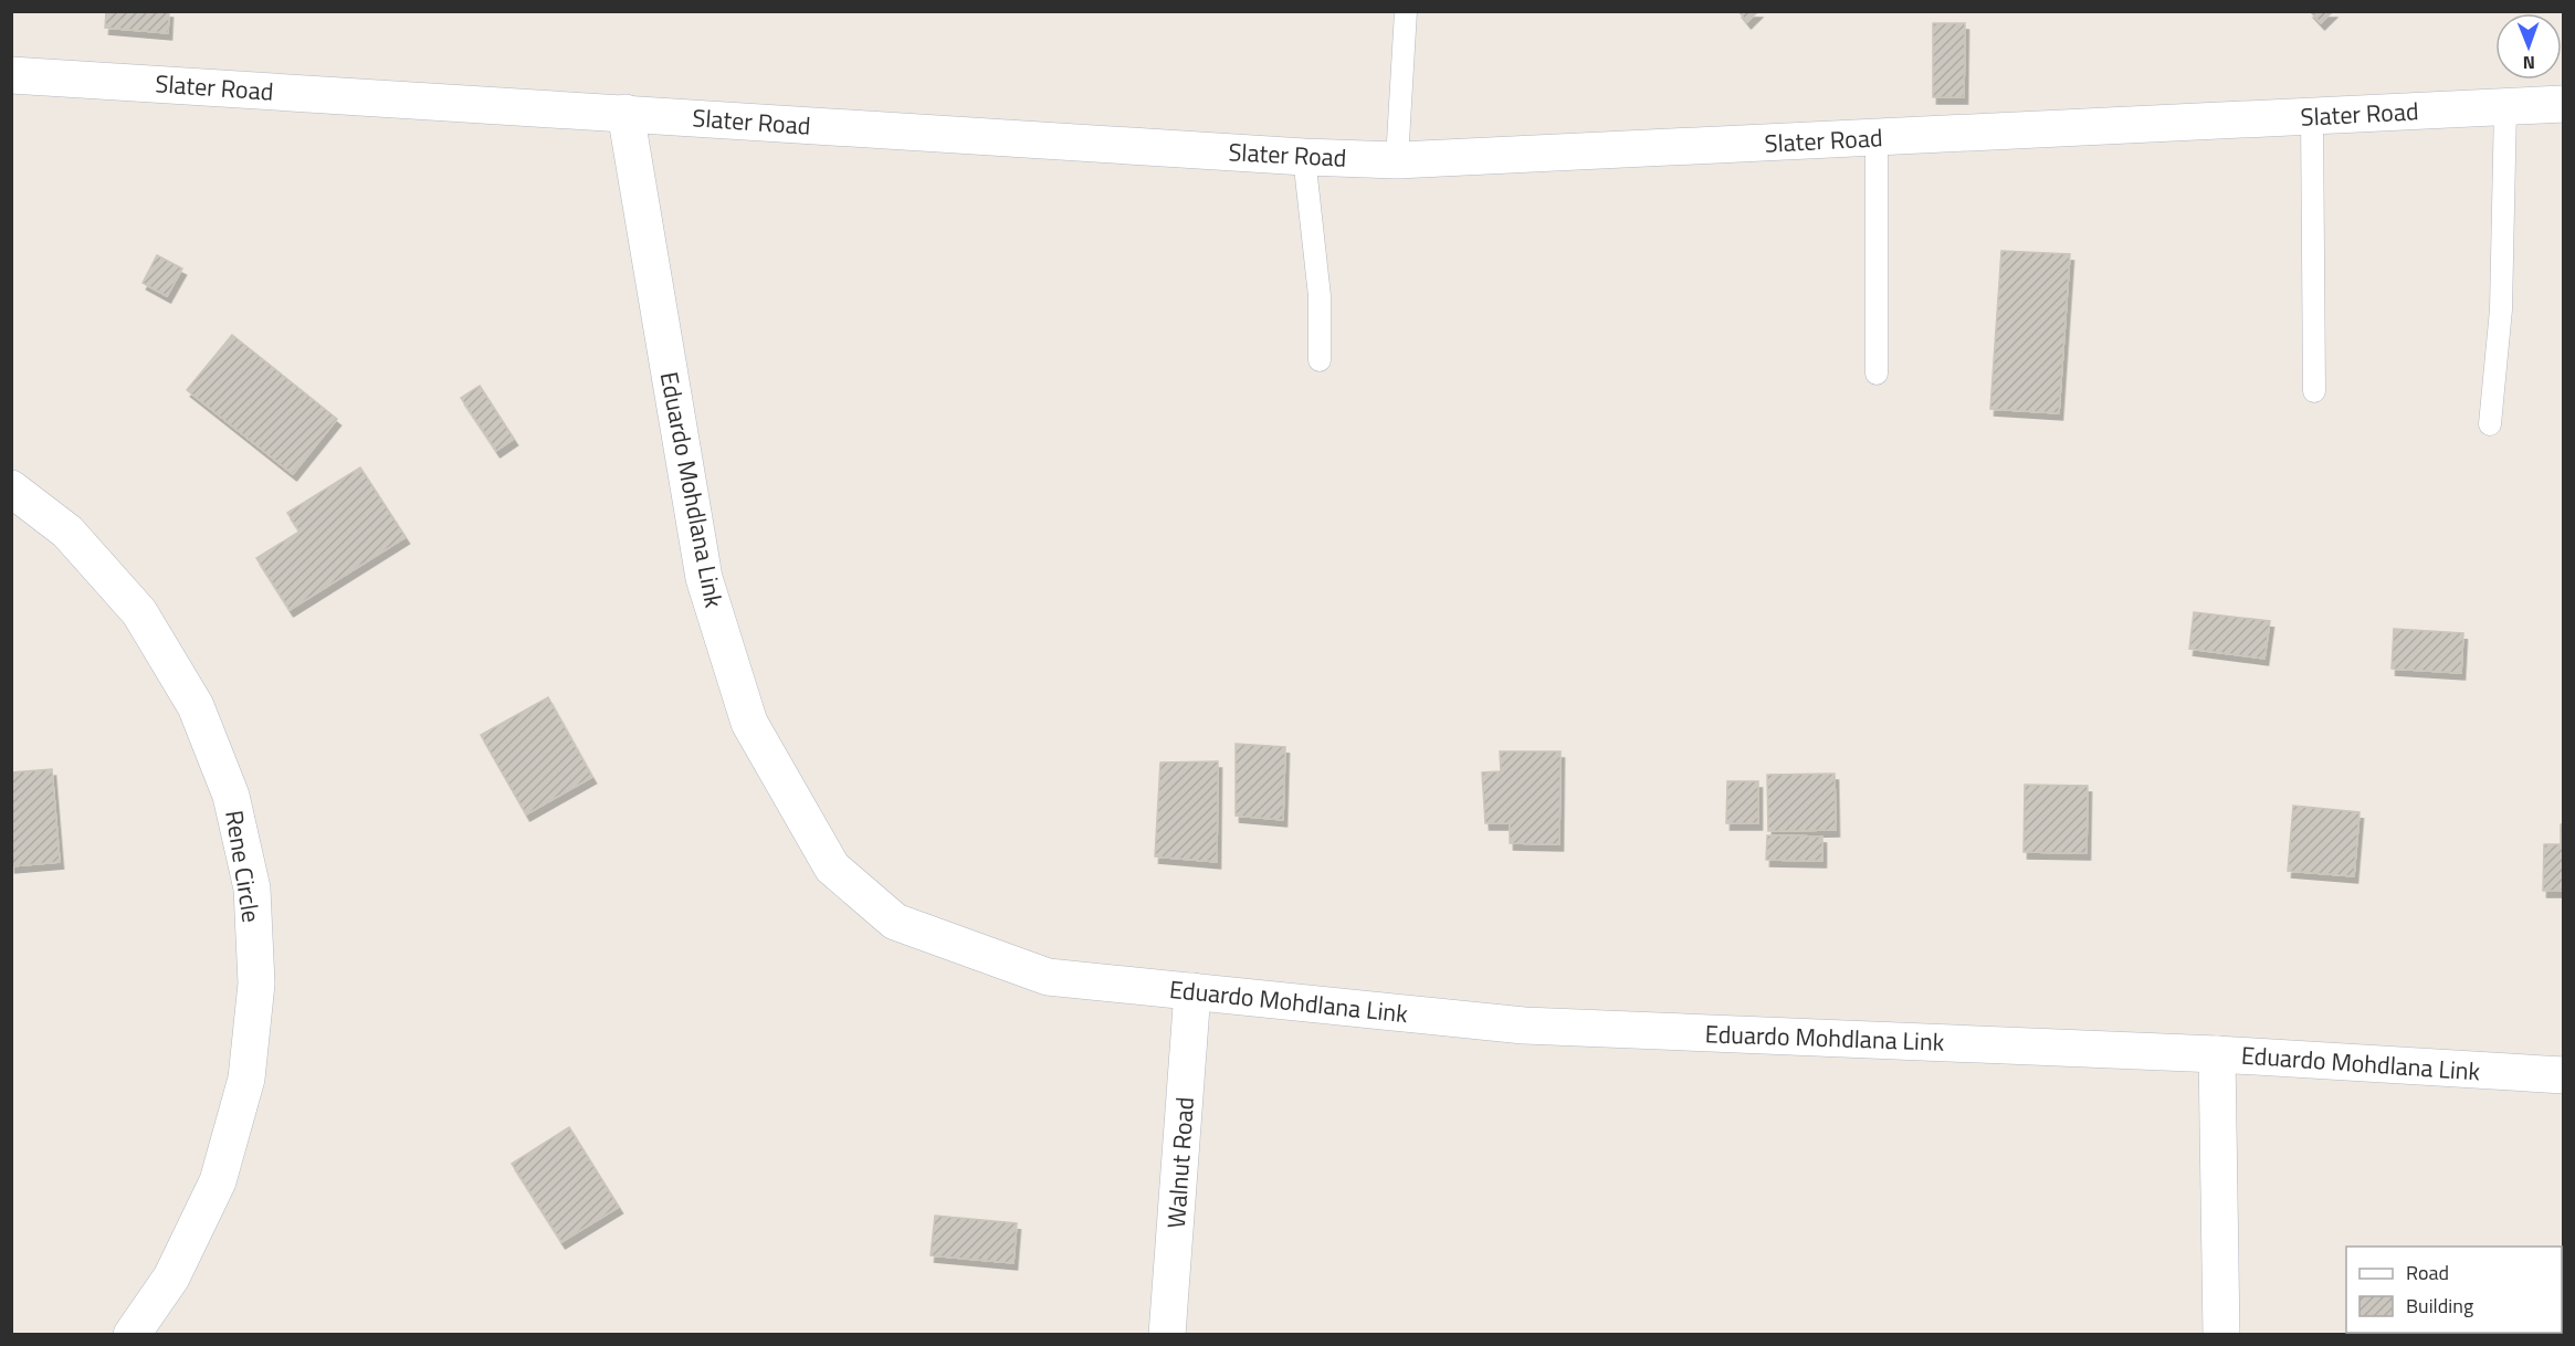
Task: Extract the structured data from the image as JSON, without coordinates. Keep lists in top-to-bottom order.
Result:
{
  "streets": {
    "street": [
      "Slater Road",
      "Eduardo Mohdlana Link",
      "Rene Circle",
      "Walnut Road"
    ]
  },
  "crossings": [
    ["Slater Road", "Eduardo Mohdlana Link"],
    ["Eduardo Mohdlana Link", "Walnut Road"]
  ],
  "legend": ["Road", "Building"],
  "north": "bottom"
}
